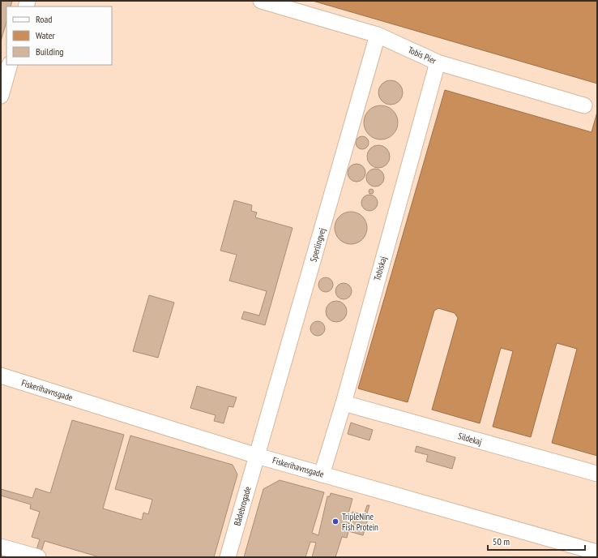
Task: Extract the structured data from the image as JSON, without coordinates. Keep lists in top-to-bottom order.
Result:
{
  "streets": {
    "street": [
      "Tobis Pier",
      "Sperlingvej",
      "Tobiskaj",
      "Fiskerihavnsgade",
      "Sildekaj",
      "Bådebrogade"
    ]
  },
  "crossings": [
    ["Tobis Pier", "Sperlingvej"],
    ["Tobis Pier", "Tobiskaj"],
    ["Sperlingvej", "Fiskerihavnsgade"],
    ["Sperlingvej", "Bådebrogade"],
    ["Tobiskaj", "Fiskerihavnsgade"],
    ["Tobiskaj", "Sildekaj"],
    ["Fiskerihavnsgade", "Bådebrogade"]
  ],
  "places": ["TripleNine Fish Protein"],
  "legend": ["Road", "Water", "Building"],
  "scale_bar": "50 m"
}
